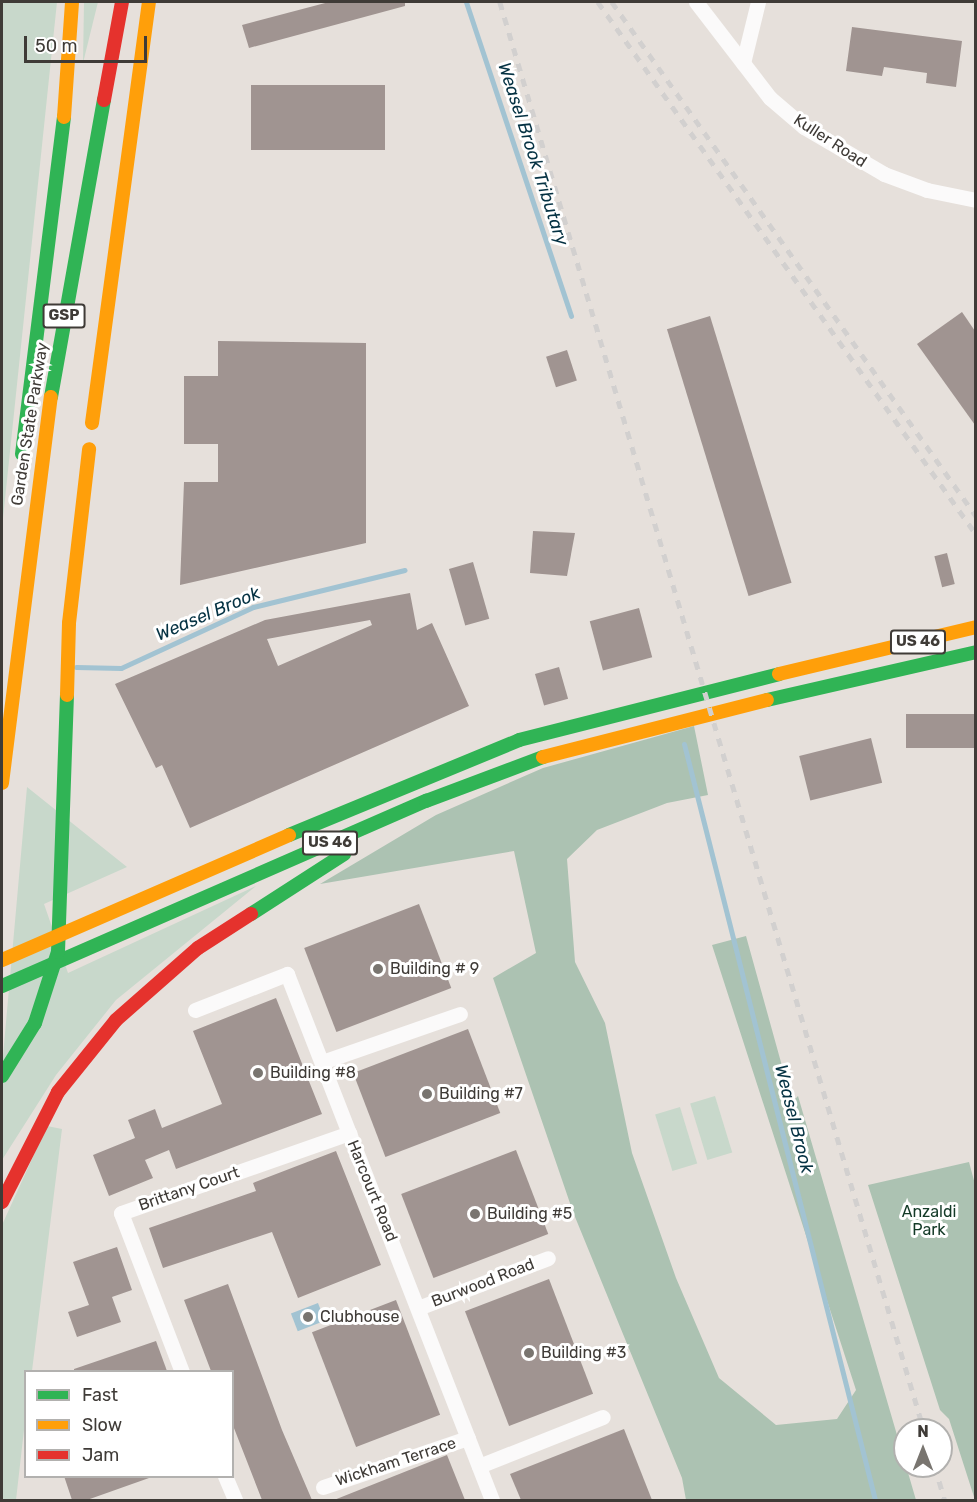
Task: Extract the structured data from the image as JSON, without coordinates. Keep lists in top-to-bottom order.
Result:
{
  "streets": {
    "highway": ["GSP", "Garden State Parkway", "US 46"],
    "street": [
      "Kuller Road",
      "Brittany Court",
      "Harcourt Road",
      "Burwood Road",
      "Wickham Terrace"
    ]
  },
  "crossings": [
    ["Brittany Court", "Harcourt Road"],
    ["Harcourt Road", "Burwood Road"],
    ["Harcourt Road", "Wickham Terrace"]
  ],
  "water": ["Weasel Brook Tributary", "Weasel Brook"],
  "parks": ["Anzaldi Park"],
  "places": [
    "Building # 9",
    "Building #8",
    "Building #7",
    "Building #5",
    "Clubhouse",
    "Building #3"
  ],
  "legend": ["Fast", "Slow", "Jam"],
  "scale_bar": "50 m",
  "north": "top"
}
